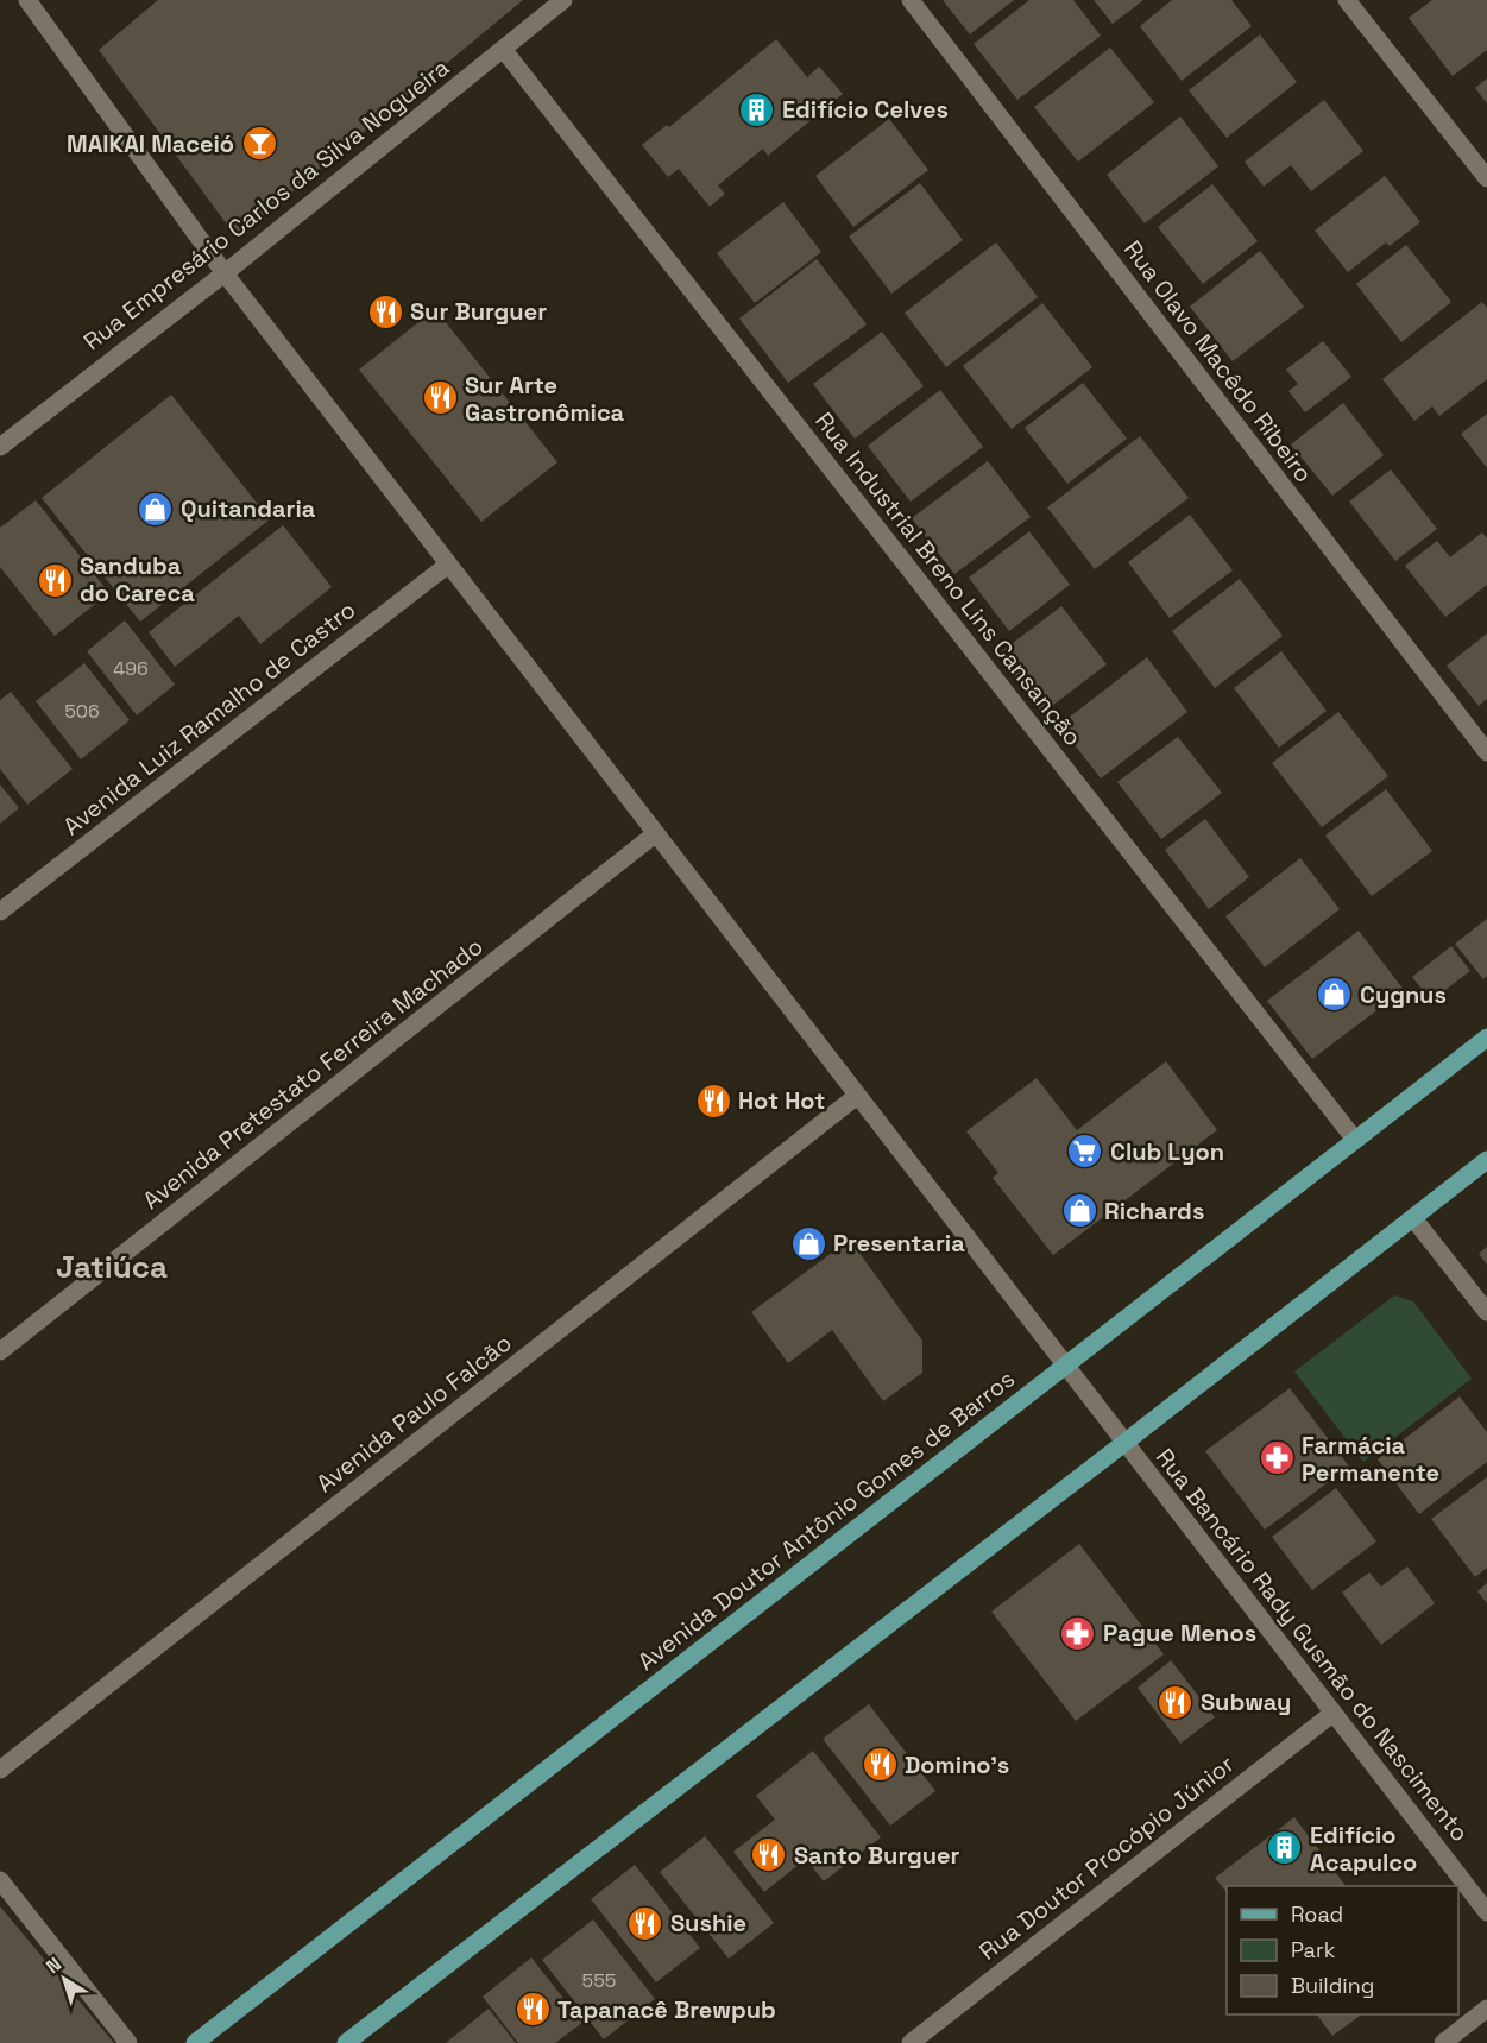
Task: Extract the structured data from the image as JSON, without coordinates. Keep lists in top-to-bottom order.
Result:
{
  "streets": {
    "main road": ["Avenida Doutor Antônio Gomes de Barros"],
    "street": [
      "Rua Empresário Carlos da Silva Nogueira",
      "Rua Olavo Macêdo Ribeiro",
      "Rua Industrial Breno Lins Cansanção",
      "Avenida Luiz Ramalho de Castro",
      "Avenida Pretestato Ferreira Machado",
      "Avenida Paulo Falcão",
      "Rua Bancário Rady Gusmão do Nascimento",
      "Rua Doutor Procópio Júnior"
    ]
  },
  "crossings": [
    ["Rua Empresário Carlos da Silva Nogueira", "Rua Industrial Breno Lins Cansanção"],
    ["Rua Empresário Carlos da Silva Nogueira", "Rua Bancário Rady Gusmão do Nascimento"],
    ["Rua Industrial Breno Lins Cansanção", "Avenida Doutor Antônio Gomes de Barros"],
    ["Avenida Luiz Ramalho de Castro", "Rua Bancário Rady Gusmão do Nascimento"],
    ["Avenida Pretestato Ferreira Machado", "Rua Bancário Rady Gusmão do Nascimento"],
    ["Avenida Paulo Falcão", "Rua Bancário Rady Gusmão do Nascimento"],
    ["Avenida Doutor Antônio Gomes de Barros", "Rua Bancário Rady Gusmão do Nascimento"],
    ["Rua Bancário Rady Gusmão do Nascimento", "Rua Doutor Procópio Júnior"]
  ],
  "districts": ["Jatiúca"],
  "places": {
    "building": ["Edifício Celves", "Edifício Acapulco"],
    "bar": ["MAIKAI Maceió"],
    "restaurant": [
      "Sur Burguer",
      "Sur Arte Gastronômica",
      "Sanduba do Careca",
      "Hot Hot",
      "Subway",
      "Domino's",
      "Santo Burguer",
      "Sushie",
      "Tapanacê Brewpub"
    ],
    "shop": [
      "Quitandaria",
      "Cygnus",
      "Richards",
      "Presentaria"
    ],
    "supermarket": ["Club Lyon"],
    "pharmacy": ["Farmácia Permanente", "Pague Menos"]
  },
  "house_numbers": ["496", "506", "555"],
  "legend": ["Road", "Park", "Building"],
  "north": "top left"
}
